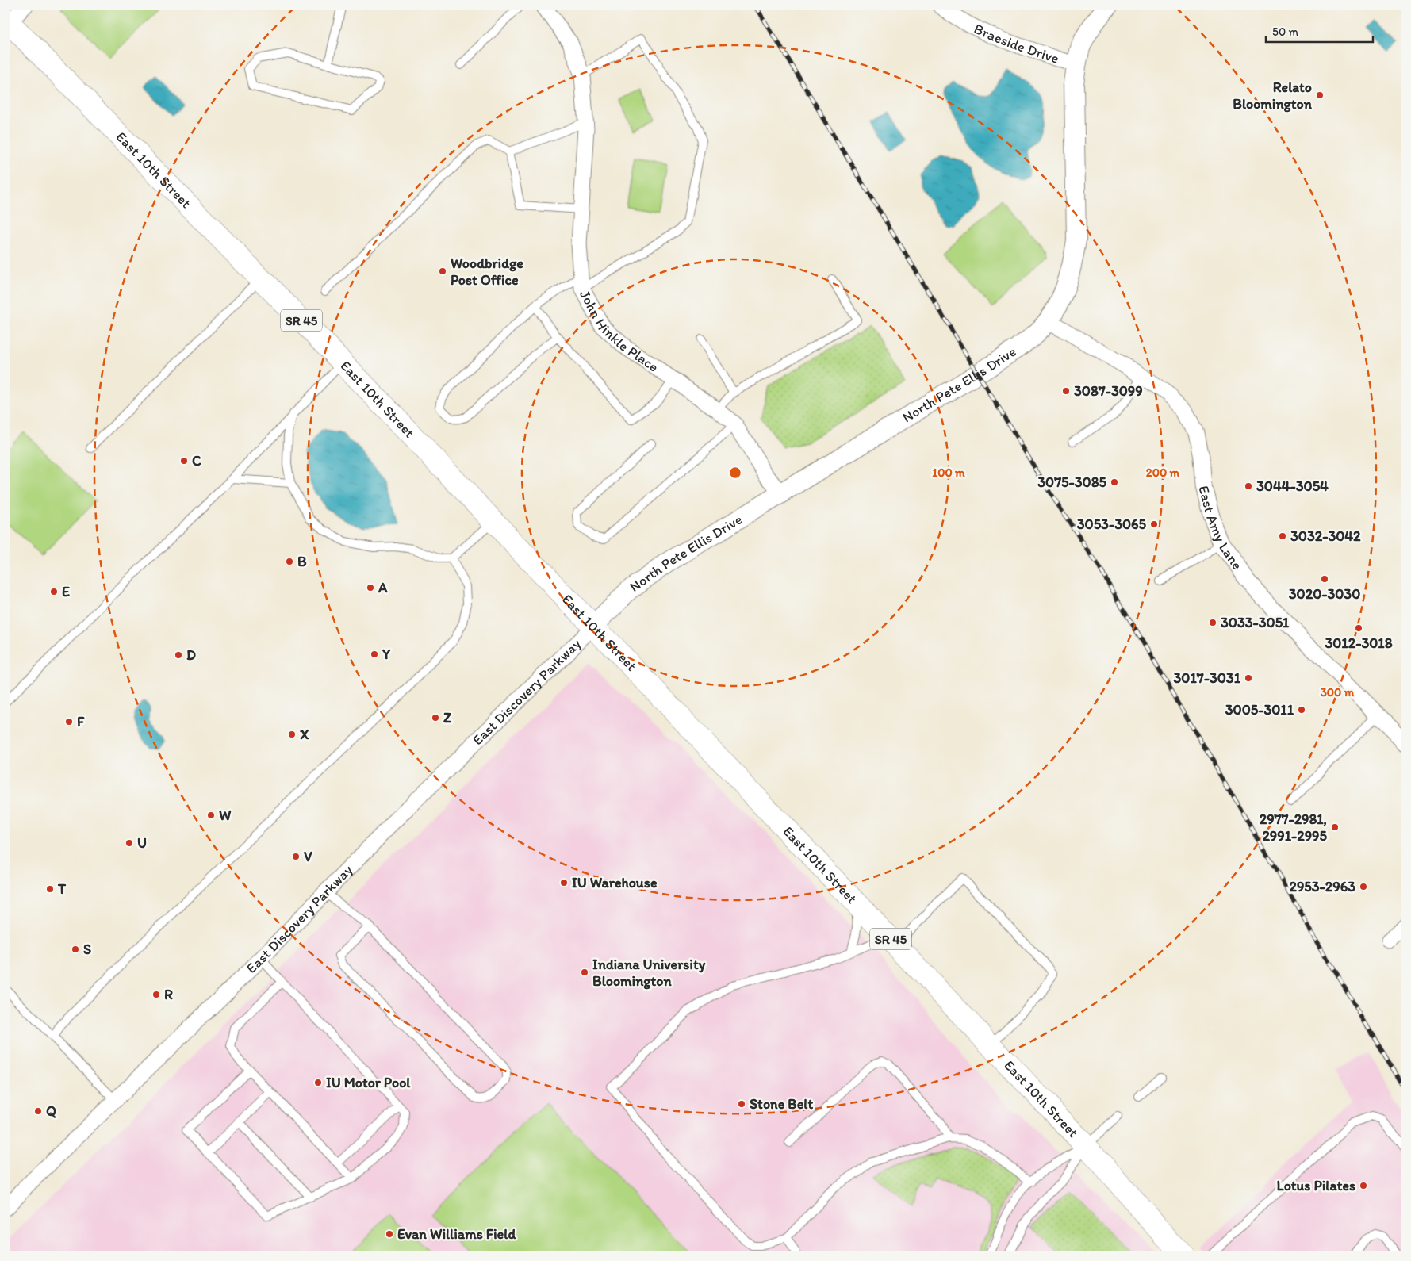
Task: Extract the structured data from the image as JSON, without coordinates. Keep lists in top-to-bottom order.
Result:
{
  "streets": {
    "main road": ["East 10th Street", "SR 45"],
    "street": [
      "Braeside Drive",
      "John Hinkle Place",
      "North Pete Ellis Drive",
      "East Amy Lane",
      "East Discovery Parkway"
    ]
  },
  "crossings": [
    ["Braeside Drive", "North Pete Ellis Drive"],
    ["East 10th Street", "North Pete Ellis Drive"],
    ["East 10th Street", "East Discovery Parkway"],
    ["John Hinkle Place", "North Pete Ellis Drive"],
    ["North Pete Ellis Drive", "East Amy Lane"],
    ["North Pete Ellis Drive", "East Discovery Parkway"]
  ],
  "places": [
    "Relato Bloomington",
    "Woodbridge Post Office",
    "3087-3099",
    "C",
    "3075-3085",
    "3044-3054",
    "3053-3065",
    "3032-3042",
    "B",
    "3020-3030",
    "A",
    "E",
    "3033-3051",
    "3012-3018",
    "Y",
    "D",
    "3017-3031",
    "3005-3011",
    "Z",
    "F",
    "X",
    "W",
    "2977-2981, 2991-2995",
    "U",
    "V",
    "IU Warehouse",
    "2953-2963",
    "T",
    "S",
    "Indiana University Bloomington",
    "R",
    "IU Motor Pool",
    "Stone Belt",
    "Q",
    "Lotus Pilates",
    "Evan Williams Field"
  ],
  "scale_bar": "50 m",
  "rings": ["100 m", "200 m", "300 m"]
}
